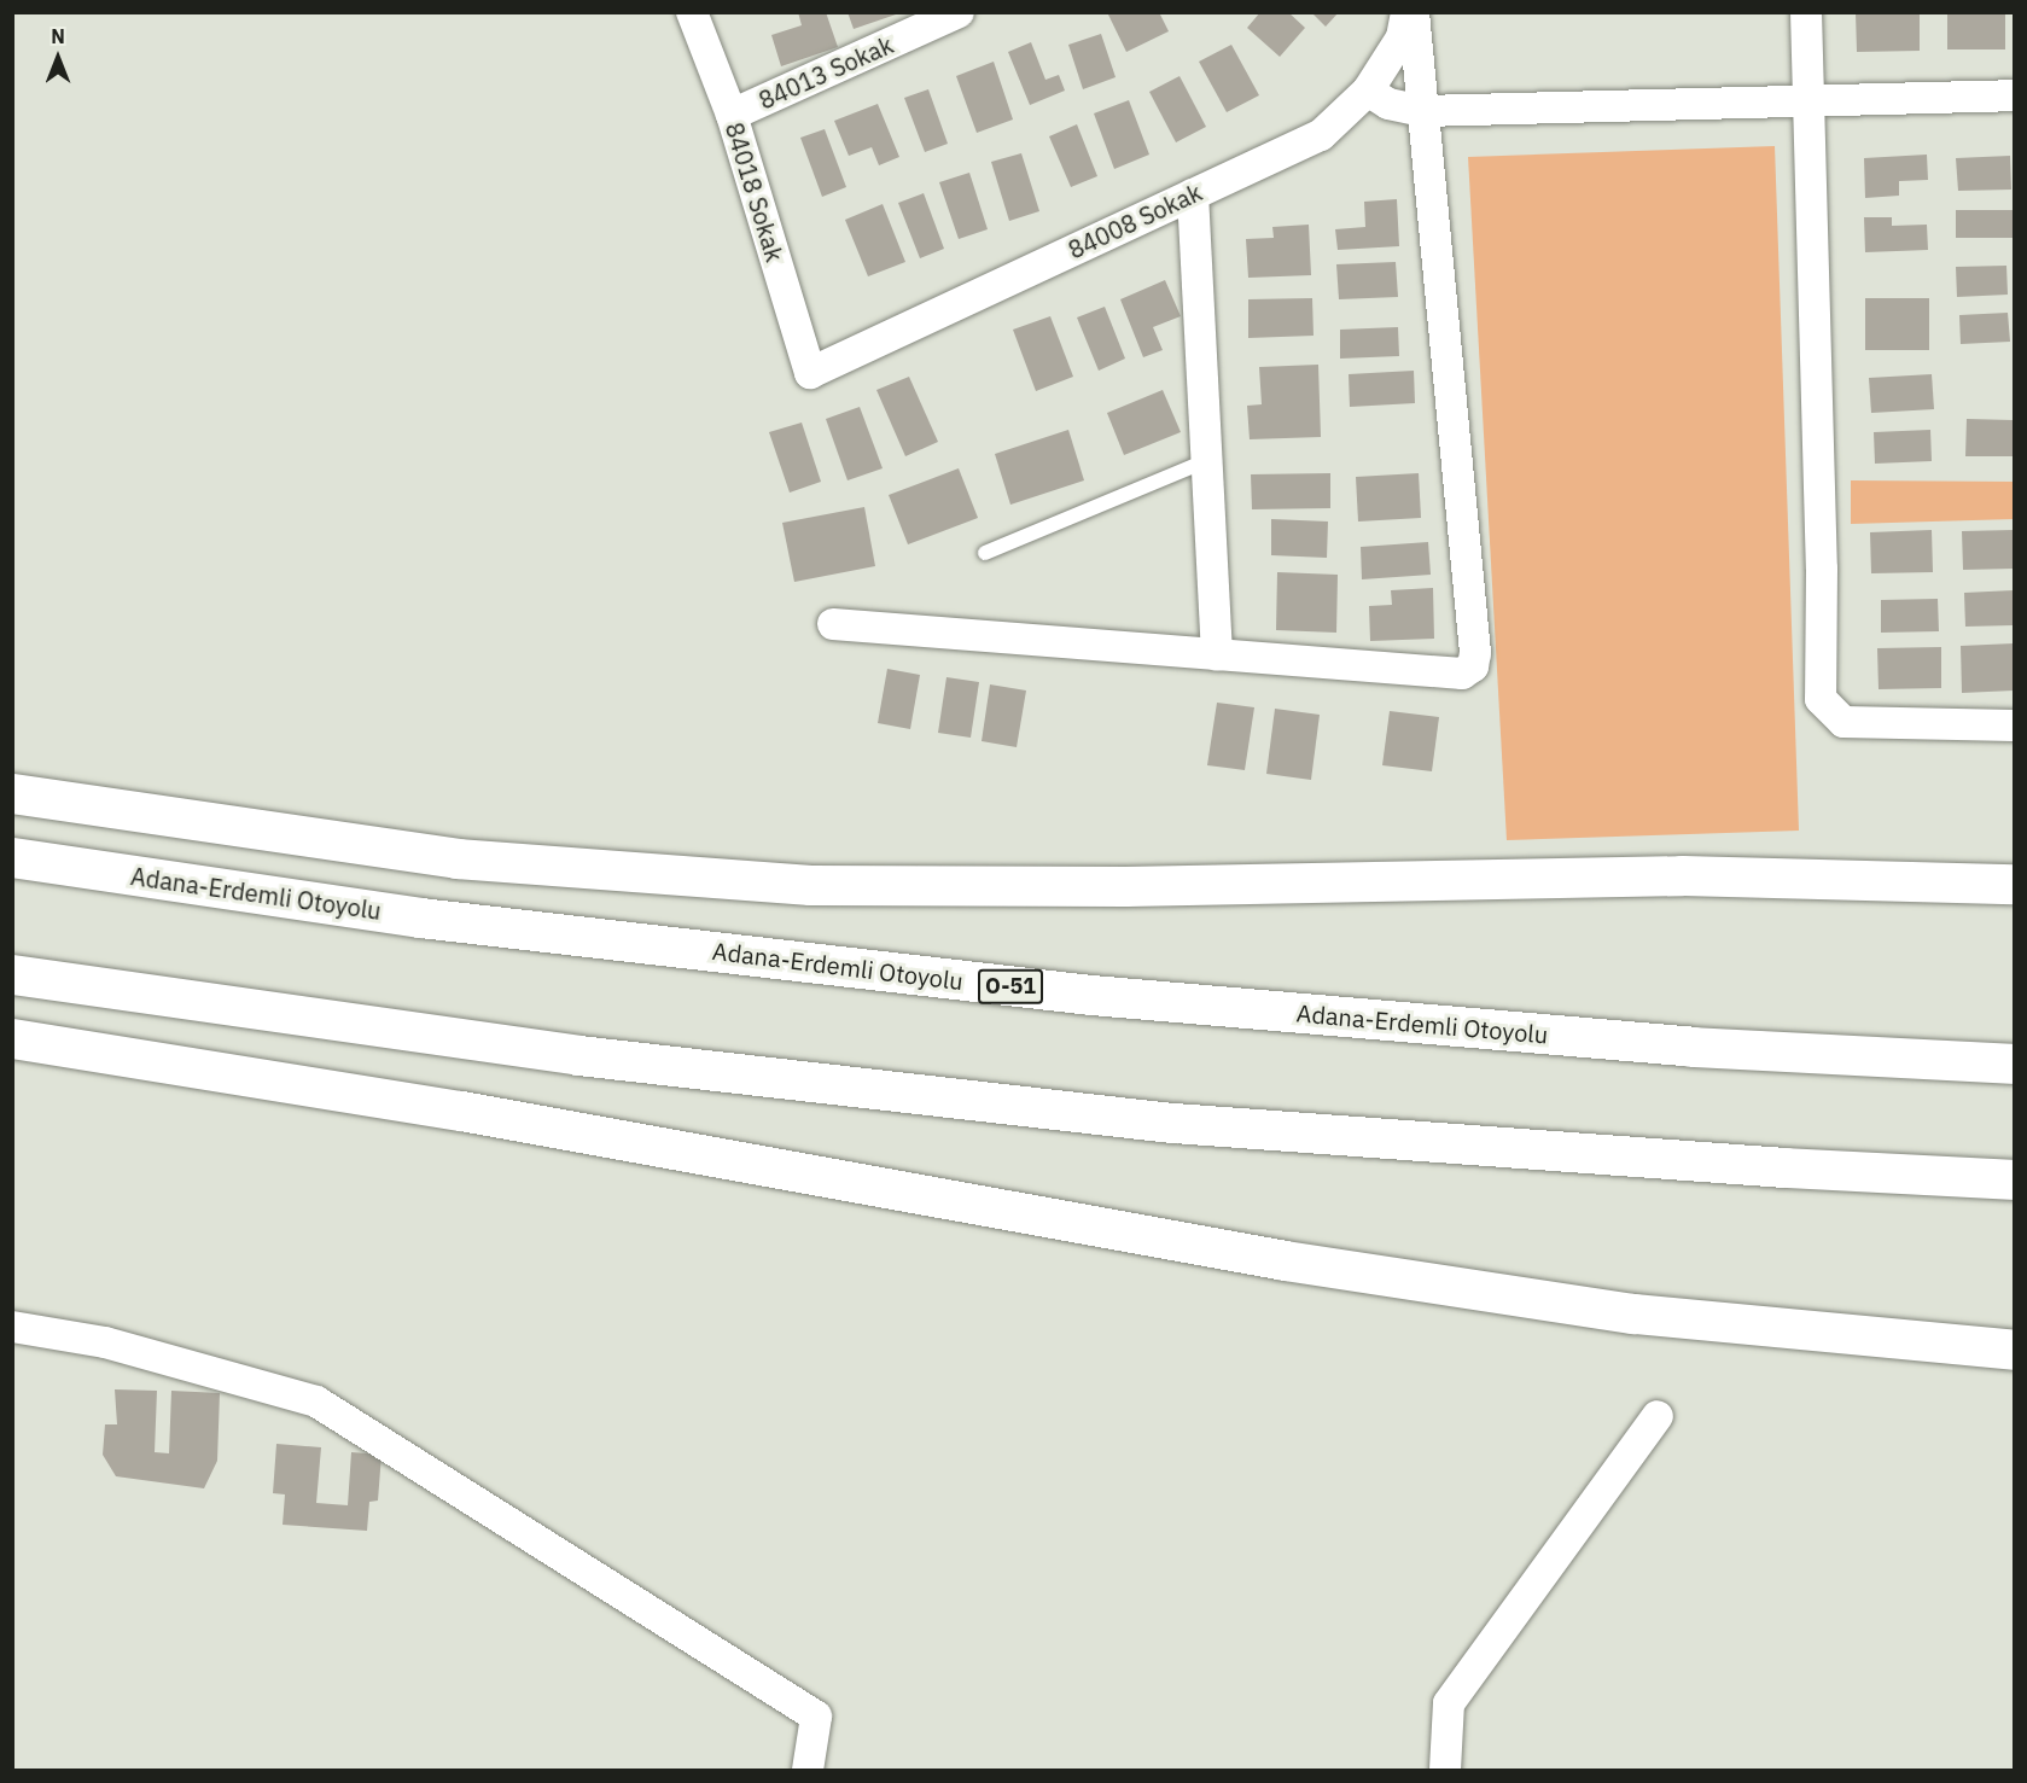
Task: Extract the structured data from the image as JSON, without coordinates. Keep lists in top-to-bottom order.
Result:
{
  "streets": {
    "highway": ["Adana-Erdemli Otoyolu", "O-51"],
    "street": ["84013 Sokak", "84018 Sokak", "84008 Sokak"]
  },
  "crossings": [
    ["84013 Sokak", "84018 Sokak"],
    ["84018 Sokak", "84008 Sokak"]
  ],
  "north": "top"
}
